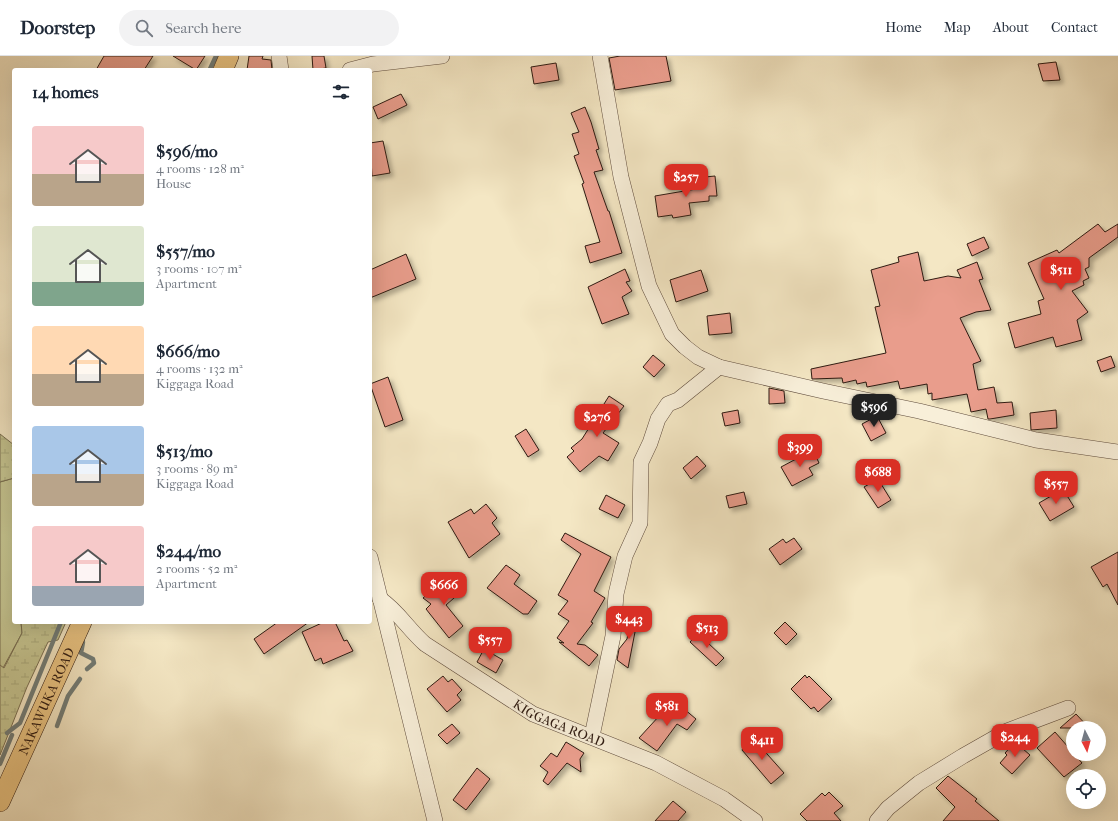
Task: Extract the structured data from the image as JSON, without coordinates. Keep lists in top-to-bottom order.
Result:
{
  "streets": {
    "main road": ["NAKAWUKA ROAD"],
    "street": ["KIGGAGA ROAD"]
  },
  "north": "bottom",
  "page": {
    "header": "Doorstep",
    "search": "Search here",
    "nav": [
      "Home",
      "Map",
      "About",
      "Contact"
    ],
    "heading": "14 homes",
    "list": [
      {
        "name": "$596/mo",
        "note": "4 rooms · 128 m² · House"
      },
      {
        "name": "$557/mo",
        "note": "3 rooms · 107 m² · Apartment"
      },
      {
        "name": "$666/mo",
        "note": "4 rooms · 132 m² · Kiggaga Road"
      },
      {
        "name": "$513/mo",
        "note": "3 rooms · 89 m² · Kiggaga Road"
      },
      {
        "name": "$244/mo",
        "note": "2 rooms · 52 m² · Apartment"
      }
    ],
    "price": [
      "$257",
      "$511",
      "$596",
      "$276",
      "$399",
      "$688",
      "$557",
      "$666",
      "$443",
      "$513",
      "$557",
      "$581",
      "$244",
      "$411"
    ]
  }
}
